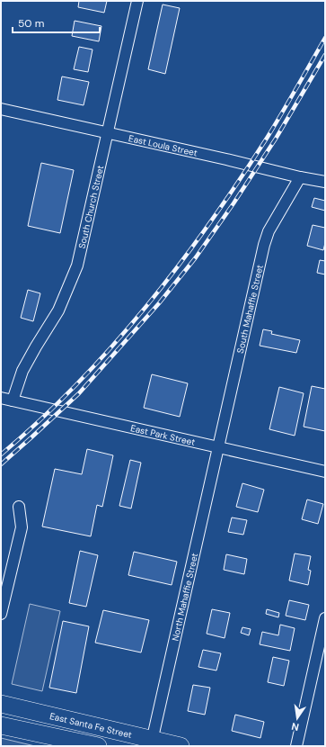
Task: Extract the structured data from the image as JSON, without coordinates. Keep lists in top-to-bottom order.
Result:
{
  "streets": {
    "main road": ["East Santa Fe Street"],
    "street": [
      "East Loula Street",
      "South Church Street",
      "South Mahaffie Street",
      "East Park Street",
      "North Mahaffie Street"
    ]
  },
  "crossings": [
    ["East Loula Street", "South Church Street"],
    ["East Loula Street", "South Mahaffie Street"],
    ["South Church Street", "East Park Street"],
    ["South Mahaffie Street", "East Park Street"],
    ["South Mahaffie Street", "North Mahaffie Street"],
    ["East Park Street", "North Mahaffie Street"],
    ["North Mahaffie Street", "East Santa Fe Street"]
  ],
  "scale_bar": "50 m",
  "north": "bottom"
}
